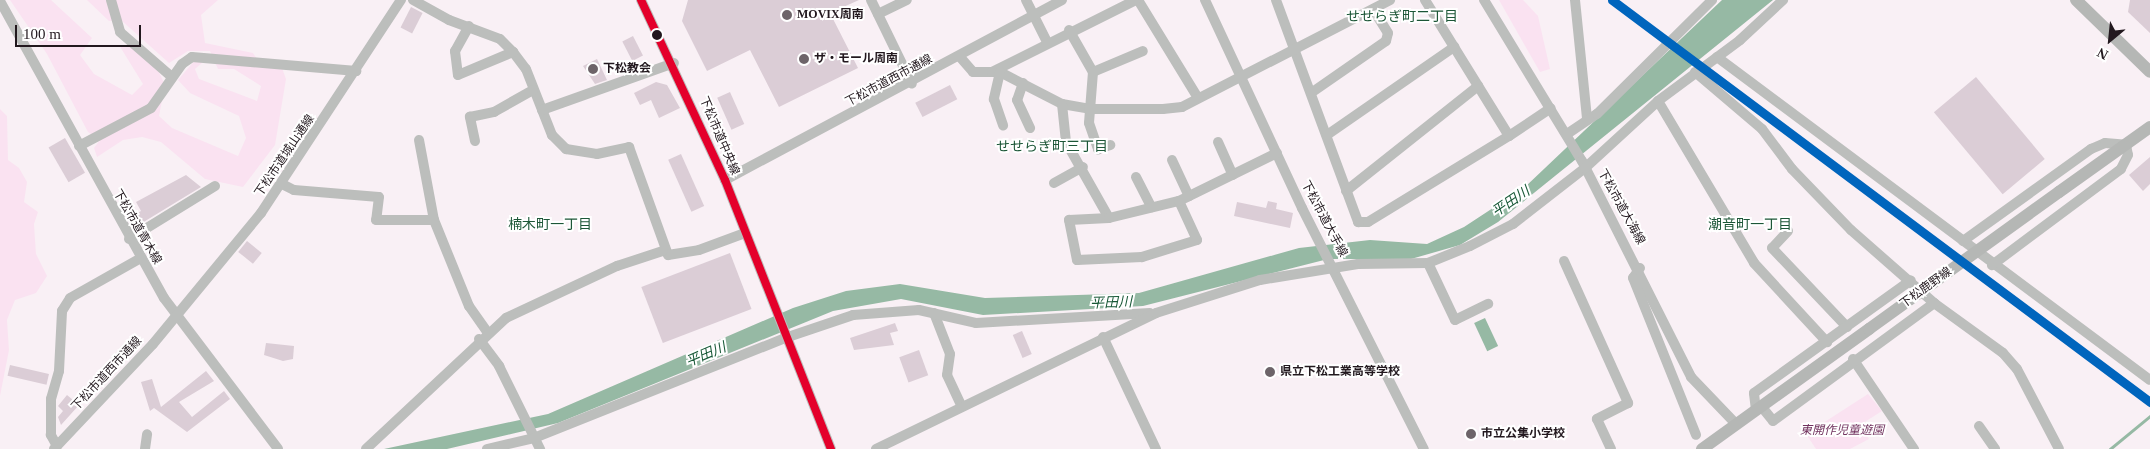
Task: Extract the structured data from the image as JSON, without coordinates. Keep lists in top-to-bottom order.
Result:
{
  "streets": {
    "main road": ["下松鹿野線"],
    "street": [
      "下松市道西市通線",
      "下松市道中央線",
      "下松市道城山通線",
      "下松市道大海線",
      "下松市道大手線",
      "下松市道青木線"
    ]
  },
  "crossings": [
    ["下松市道西市通線", "下松市道中央線"],
    ["下松市道西市通線", "下松市道城山通線"],
    ["下松市道西市通線", "下松市道青木線"],
    ["下松市道城山通線", "下松市道青木線"],
    ["下松市道大海線", "下松鹿野線"]
  ],
  "districts": [
    "せせらぎ町二丁目",
    "せせらぎ町三丁目",
    "楠木町一丁目",
    "潮音町一丁目"
  ],
  "water": ["平田川"],
  "parks": ["東開作児童遊園"],
  "places": [
    "MOVIX周南",
    "ザ・モール周南",
    "下松教会",
    "県立下松工業高等学校",
    "市立公集小学校"
  ],
  "scale_bar": "100 m",
  "north": "bottom left"
}
